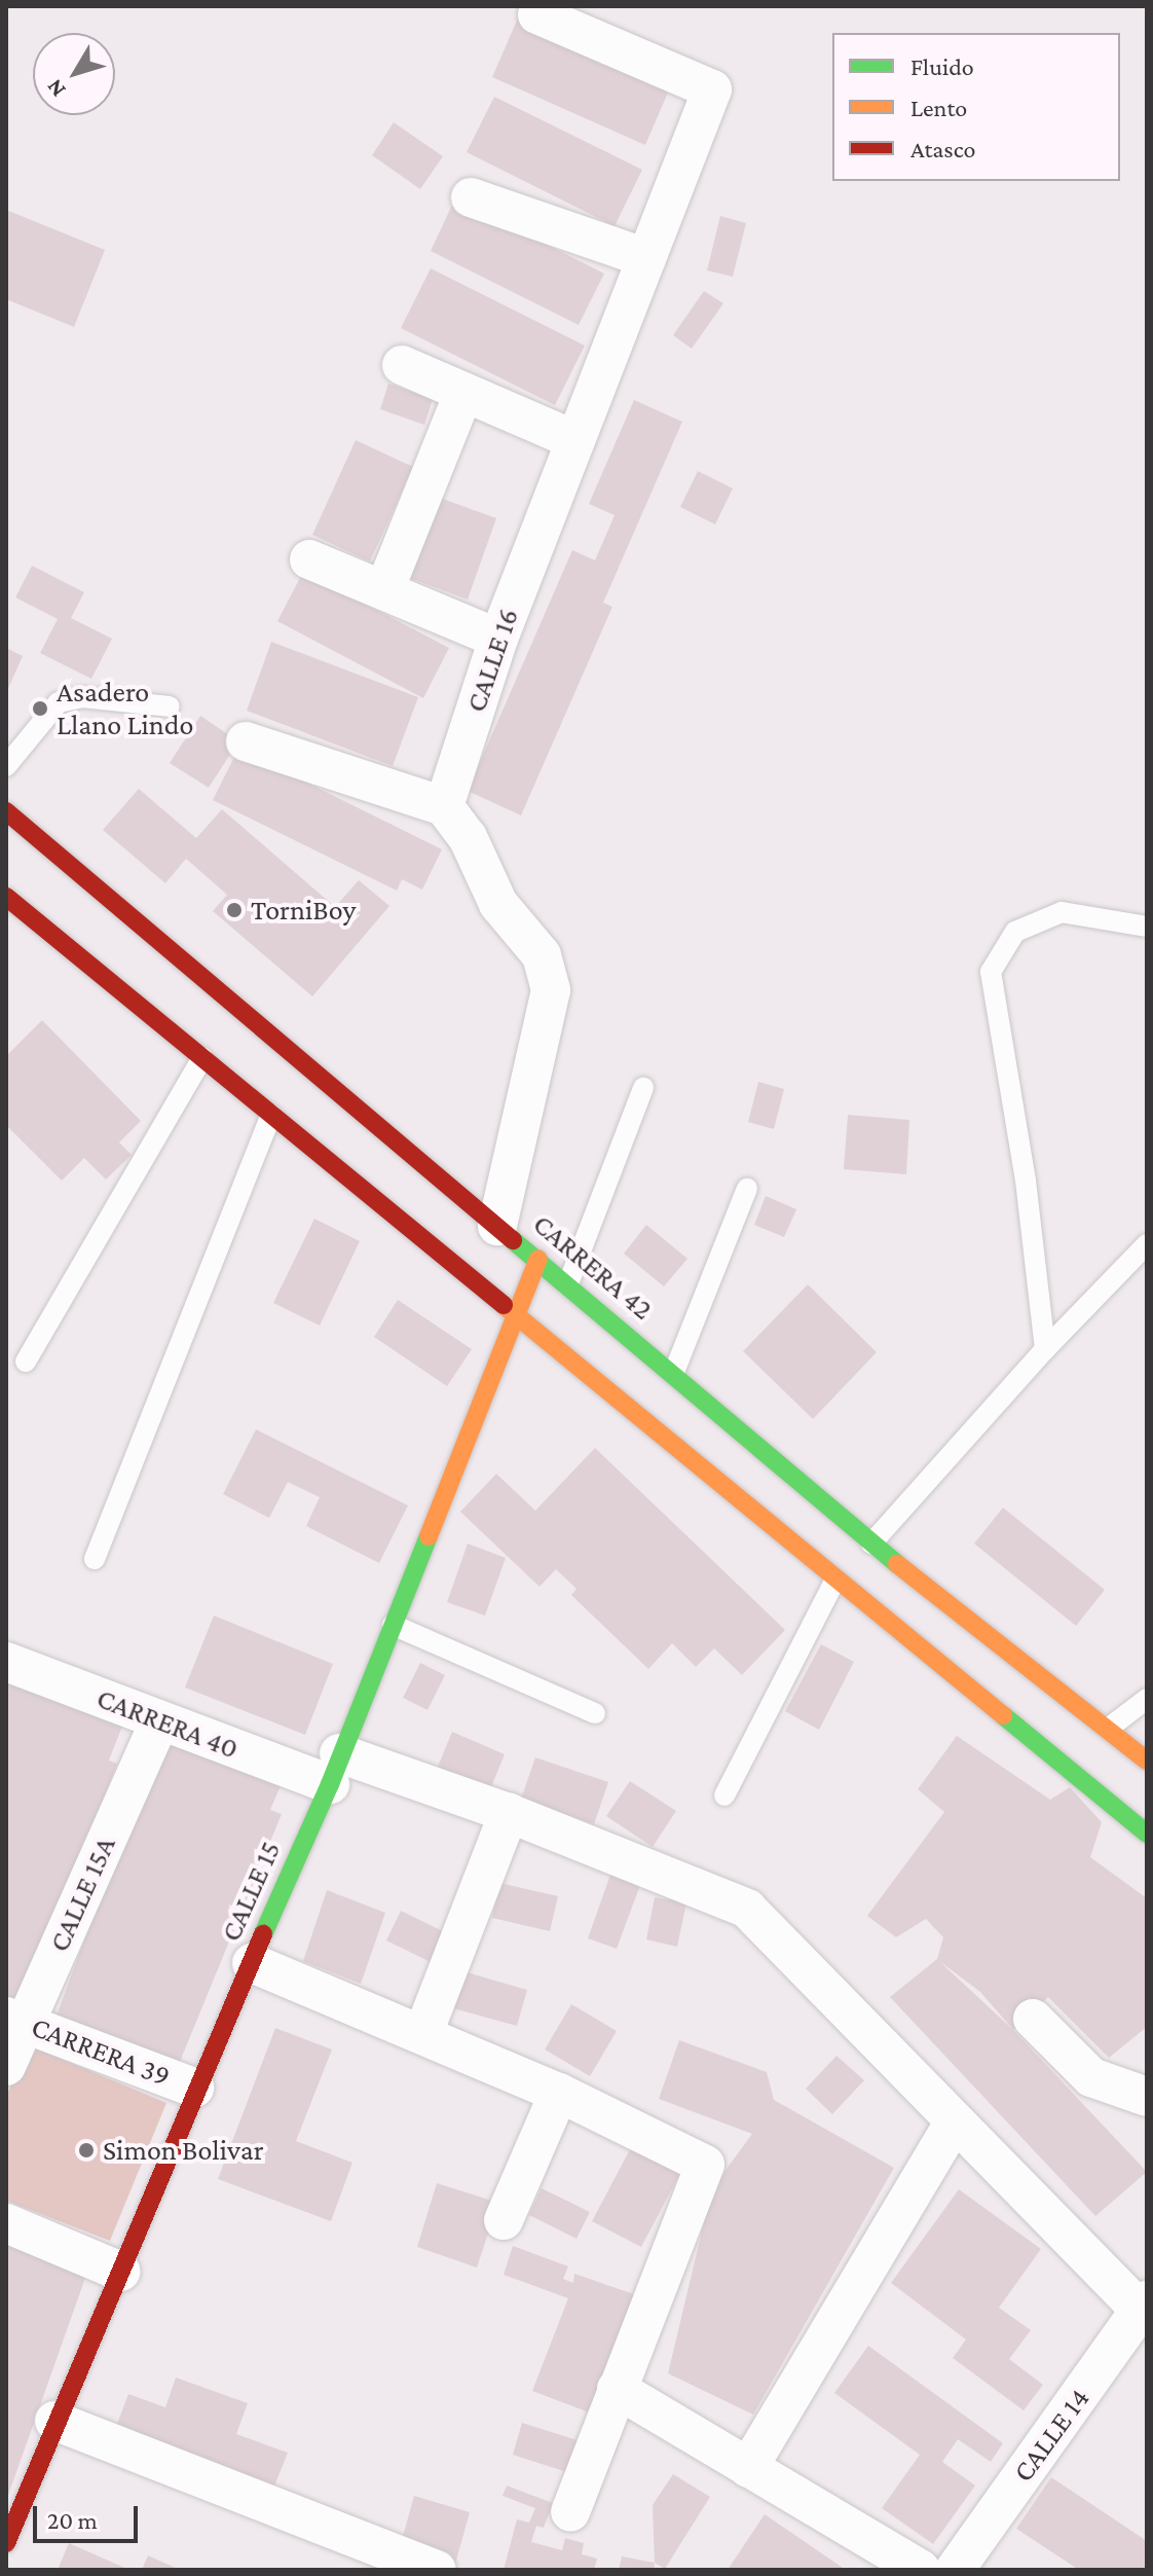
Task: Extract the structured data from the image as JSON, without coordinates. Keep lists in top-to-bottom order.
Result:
{
  "streets": {
    "main road": ["CARRERA 42", "CALLE 15"],
    "street": [
      "CALLE 16",
      "CARRERA 40",
      "CALLE 15A",
      "CARRERA 39",
      "CALLE 14"
    ]
  },
  "crossings": [
    ["CARRERA 42", "CALLE 15"],
    ["CARRERA 40", "CALLE 15"],
    ["CARRERA 40", "CALLE 15A"],
    ["CARRERA 40", "CALLE 14"],
    ["CALLE 15", "CARRERA 39"],
    ["CALLE 15A", "CARRERA 39"]
  ],
  "places": ["Asadero Llano Lindo", "TorniBoy", "Simon Bolivar"],
  "legend": ["Fluido", "Lento", "Atasco"],
  "scale_bar": "20 m",
  "north": "bottom left"
}
